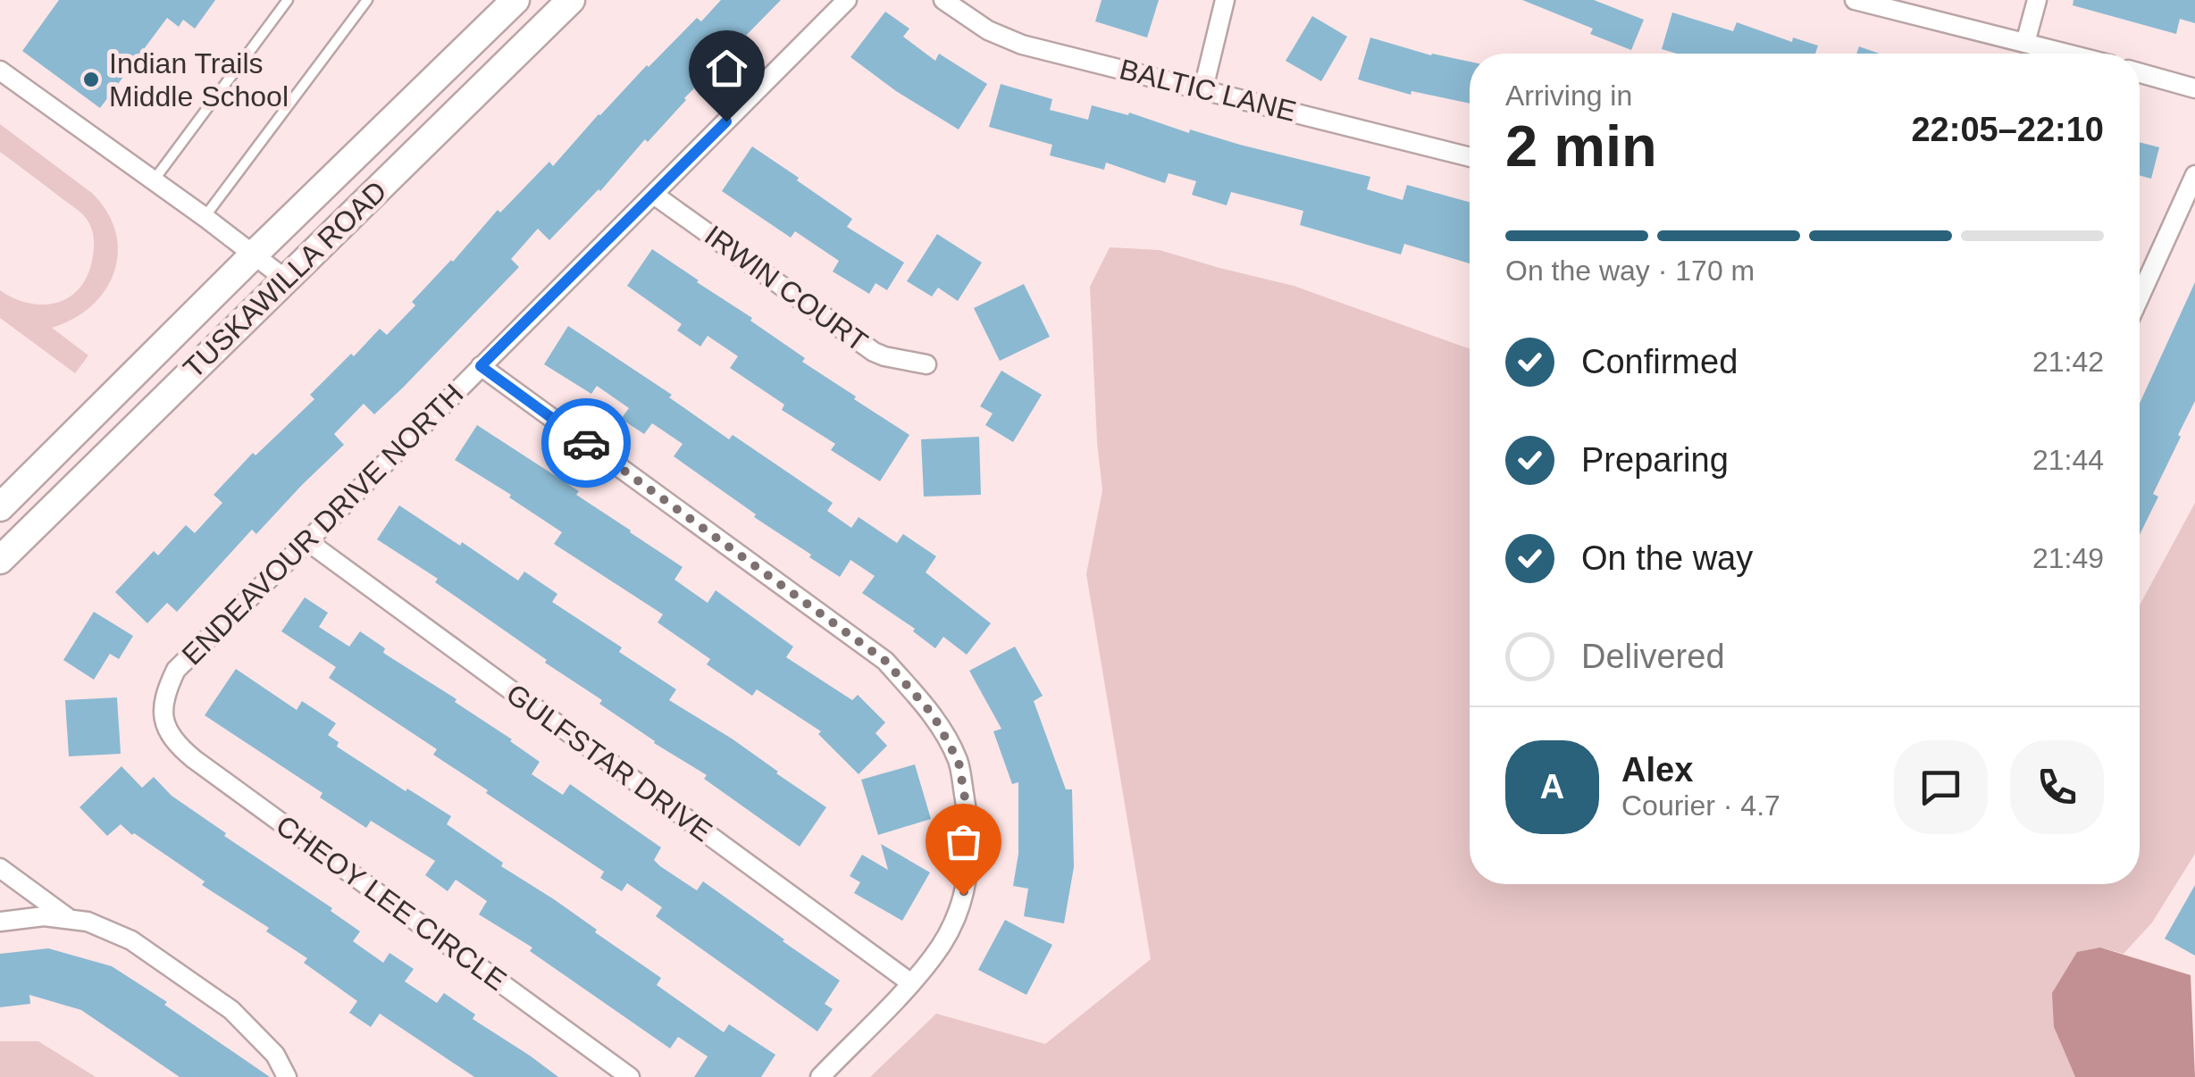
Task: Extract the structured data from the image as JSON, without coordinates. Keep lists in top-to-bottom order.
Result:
{
  "streets": {
    "main road": ["TUSKAWILLA ROAD"],
    "street": [
      "BALTIC LANE",
      "IRWIN COURT",
      "ENDEAVOUR DRIVE NORTH",
      "GULFSTAR DRIVE",
      "CHEOY LEE CIRCLE"
    ]
  },
  "crossings": [
    ["IRWIN COURT", "ENDEAVOUR DRIVE NORTH"],
    ["ENDEAVOUR DRIVE NORTH", "GULFSTAR DRIVE"],
    ["ENDEAVOUR DRIVE NORTH", "CHEOY LEE CIRCLE"]
  ],
  "places": ["Indian Trails Middle School"],
  "page": {
    "heading": ["2 min", "Arriving in", "22:05–22:10"],
    "panel": ["Alex", "Courier · 4.7"],
    "bar": "On the way · 170 m",
    "list": [
      ["Confirmed", "21:42"],
      ["Preparing", "21:44"],
      ["On the way", "21:49"],
      "Delivered"
    ],
    "round": "A"
  }
}
